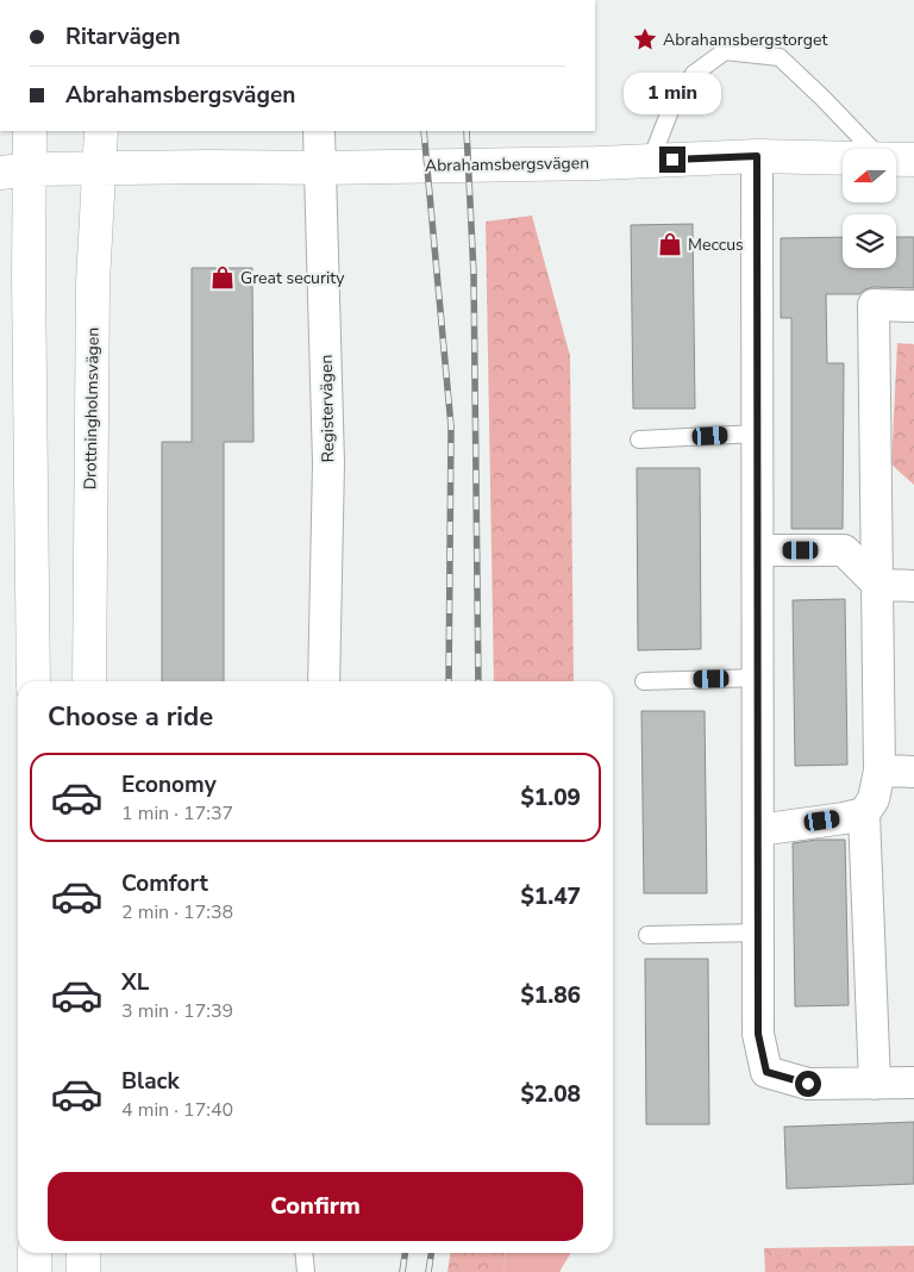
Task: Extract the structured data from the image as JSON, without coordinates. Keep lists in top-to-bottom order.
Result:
{
  "streets": {
    "main road": ["Abrahamsbergsvägen", "Drottningholmsvägen"],
    "street": ["Registervägen"]
  },
  "crossings": [
    ["Abrahamsbergsvägen", "Drottningholmsvägen"],
    ["Abrahamsbergsvägen", "Registervägen"]
  ],
  "places": {
    "place": ["Abrahamsbergstorget"],
    "shop": ["Meccus", "Great security"]
  },
  "north": "left",
  "page": {
    "banner": ["Ritarvägen", "Abrahamsbergsvägen"],
    "bubble": "1 min",
    "heading": "Choose a ride",
    "list": [
      {
        "name": "Economy",
        "note": "1 min · 17:37",
        "value": "$1.09"
      },
      {
        "name": "Comfort",
        "note": "2 min · 17:38",
        "value": "$1.47"
      },
      {
        "name": "XL",
        "note": "3 min · 17:39",
        "value": "$1.86"
      },
      {
        "name": "Black",
        "note": "4 min · 17:40",
        "value": "$2.08"
      }
    ],
    "buttons": "Confirm"
  }
}
